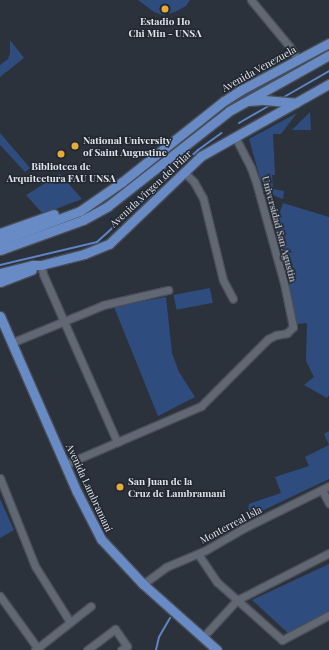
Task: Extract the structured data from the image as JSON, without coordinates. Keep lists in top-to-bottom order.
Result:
{
  "streets": {
    "main road": ["Avenida Venezuela", "Avenida Virgen del Pilar", "Avenida Lambramani"],
    "street": ["Universidad San Agustin", "Monterreal Isla"]
  },
  "crossings": [
    ["Avenida Virgen del Pilar", "Universidad San Agustin"],
    ["Avenida Lambramani", "Monterreal Isla"]
  ],
  "places": [
    "Estadio Ho Chi Min - UNSA",
    "National University of Saint Augustine",
    "Biblioteca de Arquitectura FAU UNSA",
    "San Juan de la Cruz de Lambramani"
  ]
}
